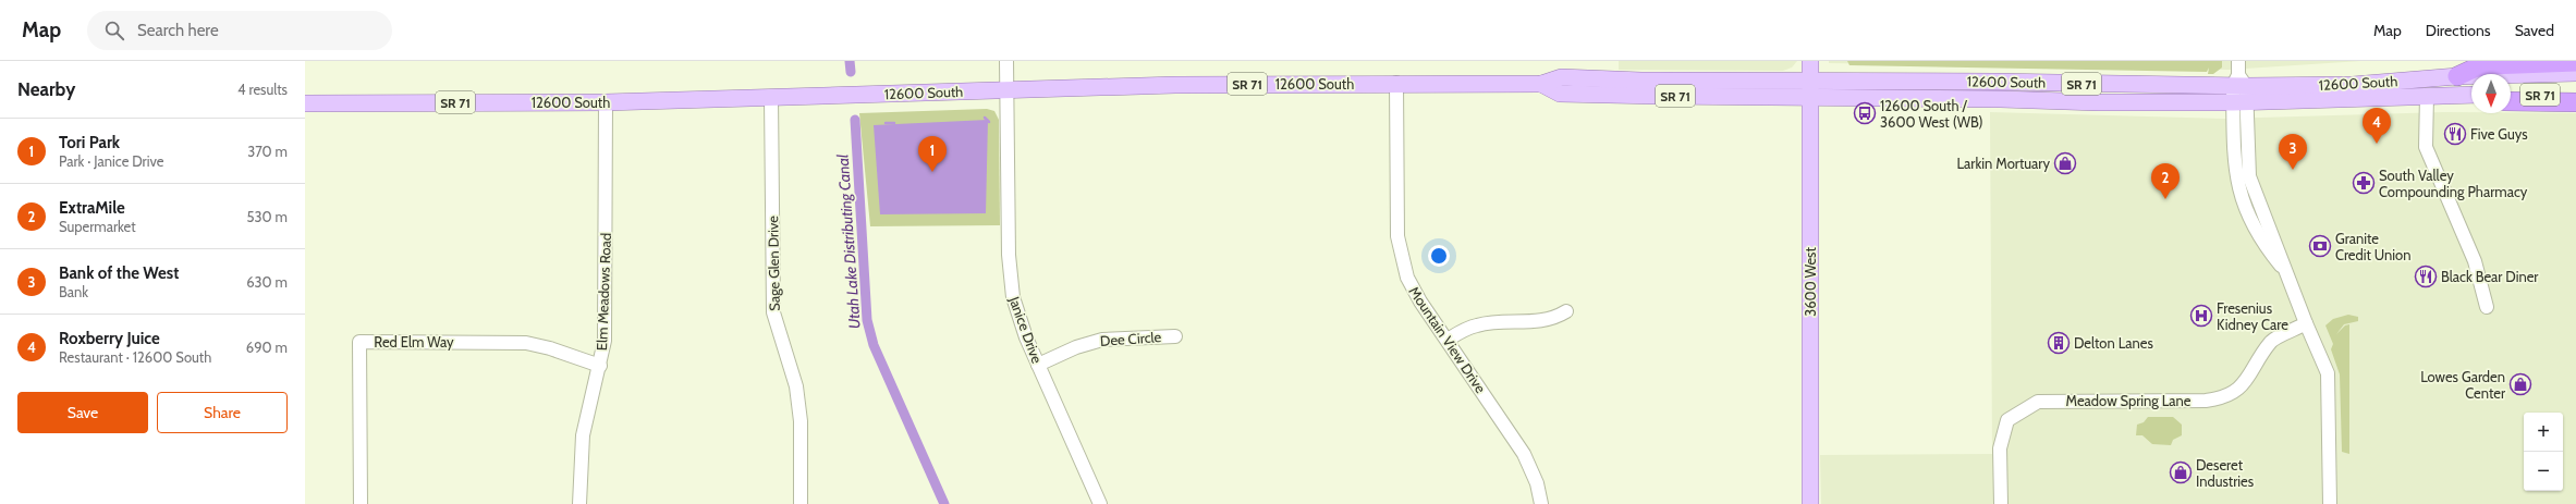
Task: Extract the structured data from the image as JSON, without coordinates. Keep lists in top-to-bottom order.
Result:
{
  "streets": {
    "main road": ["12600 South", "SR 71", "3600 West"],
    "street": [
      "Sage Glen Drive",
      "Elm Meadows Road",
      "Janice Drive",
      "Dee Circle",
      "Mountain View Drive",
      "Red Elm Way",
      "Meadow Spring Lane"
    ]
  },
  "crossings": [
    ["12600 South", "Sage Glen Drive"],
    ["12600 South", "3600 West"],
    ["12600 South", "Elm Meadows Road"],
    ["12600 South", "Janice Drive"],
    ["12600 South", "Mountain View Drive"],
    ["Elm Meadows Road", "Red Elm Way"],
    ["Janice Drive", "Dee Circle"]
  ],
  "water": ["Utah Lake Distributing Canal"],
  "places": {
    "bus stop": ["12600 South / 3600 West (WB)"],
    "restaurant": ["Five Guys", "Black Bear Diner"],
    "shop": ["Larkin Mortuary", "Lowes Garden Center", "Deseret Industries"],
    "pharmacy": ["South Valley Compounding Pharmacy"],
    "bank": ["Granite Credit Union"],
    "hospital": ["Fresenius Kidney Care"],
    "building": ["Delton Lanes"]
  },
  "north": "bottom",
  "page": {
    "header": "Map",
    "search": "Search here",
    "nav": ["Map", "Directions", "Saved"],
    "heading": ["Nearby", "4 results"],
    "pins": [
      "4",
      "3",
      "1",
      "2"
    ],
    "list": [
      {
        "mark": "1",
        "name": "Tori Park",
        "note": "Park · Janice Drive",
        "value": "370 m"
      },
      {
        "mark": "2",
        "name": "ExtraMile",
        "note": "Supermarket",
        "value": "530 m"
      },
      {
        "mark": "3",
        "name": "Bank of the West",
        "note": "Bank",
        "value": "630 m"
      },
      {
        "mark": "4",
        "name": "Roxberry Juice",
        "note": "Restaurant · 12600 South",
        "value": "690 m"
      }
    ],
    "buttons": ["Save", "Share"],
    "map_buttons": ["+", "−"]
  }
}
